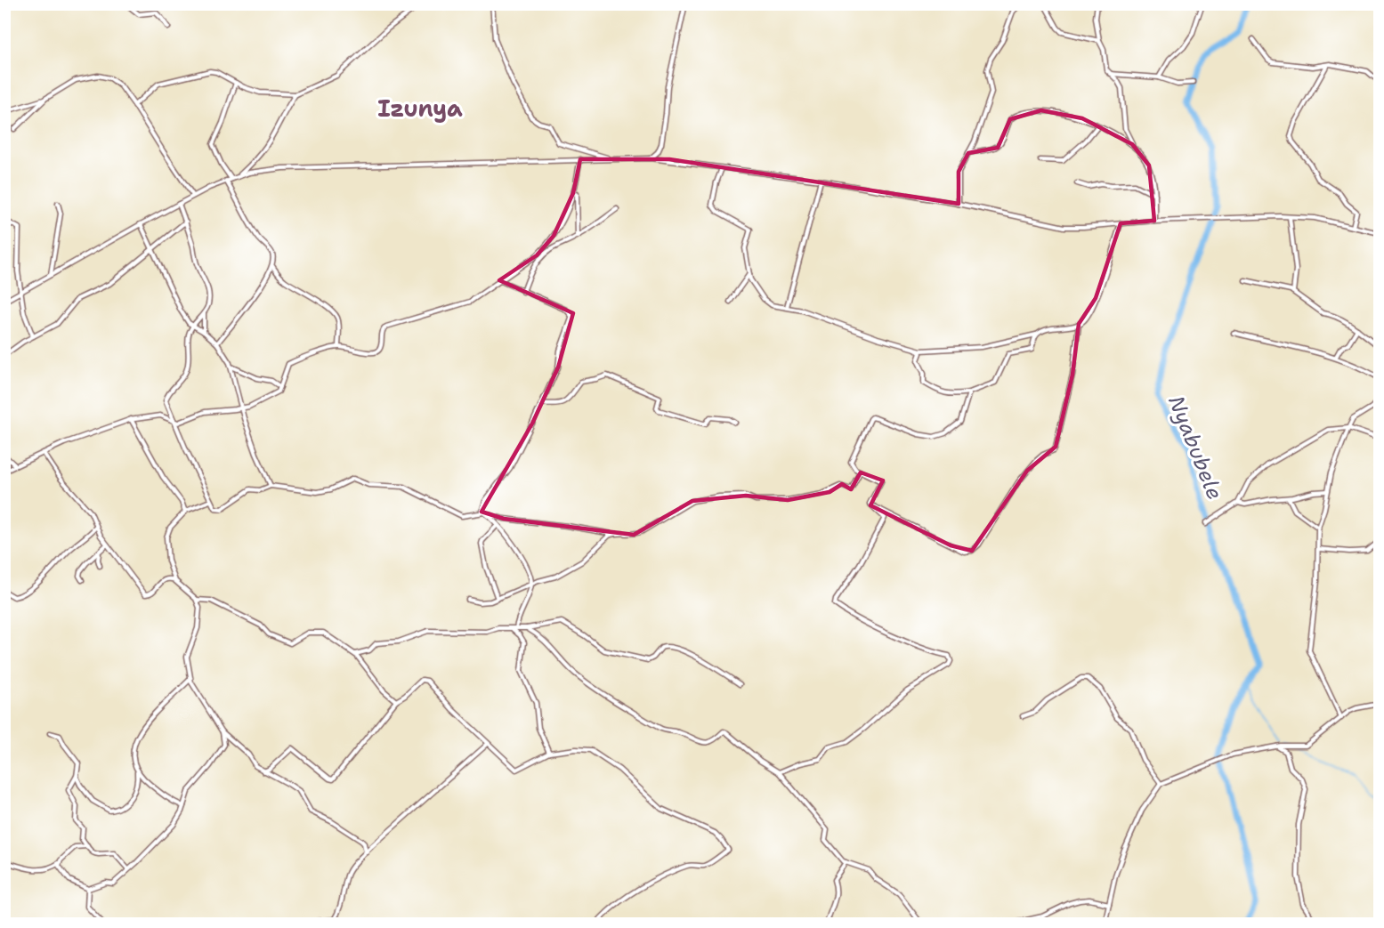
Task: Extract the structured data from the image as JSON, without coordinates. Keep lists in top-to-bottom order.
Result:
{
  "districts": ["Izunya"],
  "water": ["Nyabubele"]
}
